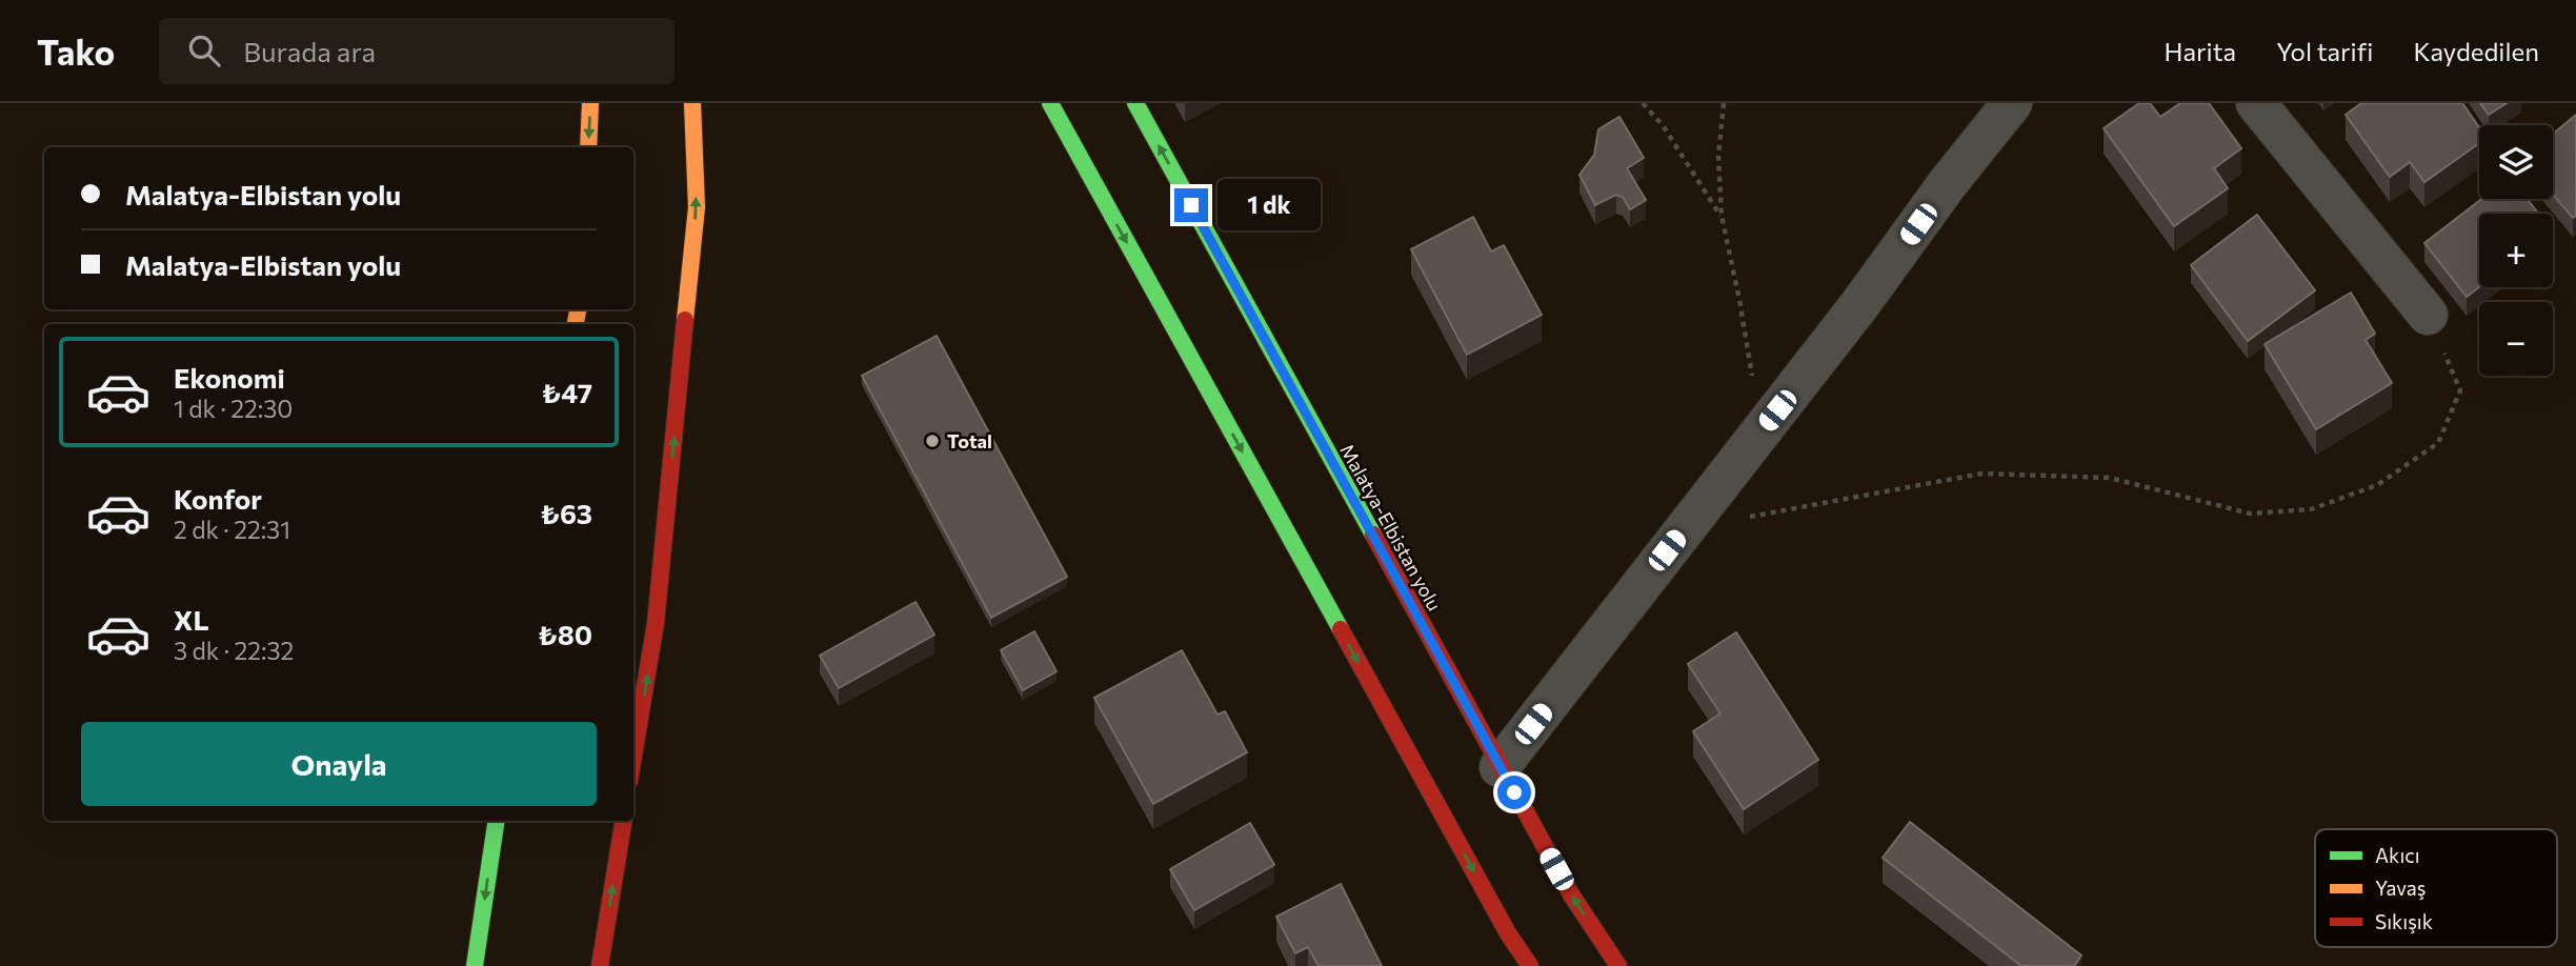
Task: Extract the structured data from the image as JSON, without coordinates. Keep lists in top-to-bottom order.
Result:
{
  "streets": {
    "main road": ["Malatya-Elbistan yolu"]
  },
  "places": ["Total"],
  "legend": ["Akıcı", "Yavaş", "Sıkışık"],
  "page": {
    "header": "Tako",
    "search": "Burada ara",
    "nav": ["Harita", "Yol tarifi", "Kaydedilen"],
    "map_buttons": ["+", "−"],
    "banner": ["Malatya-Elbistan yolu", "Malatya-Elbistan yolu"],
    "bubble": "1 dk",
    "list": [
      {
        "name": "Ekonomi",
        "note": "1 dk · 22:30",
        "value": "₺47"
      },
      {
        "name": "Konfor",
        "note": "2 dk · 22:31",
        "value": "₺63"
      },
      {
        "name": "XL",
        "note": "3 dk · 22:32",
        "value": "₺80"
      }
    ],
    "buttons": "Onayla"
  }
}
